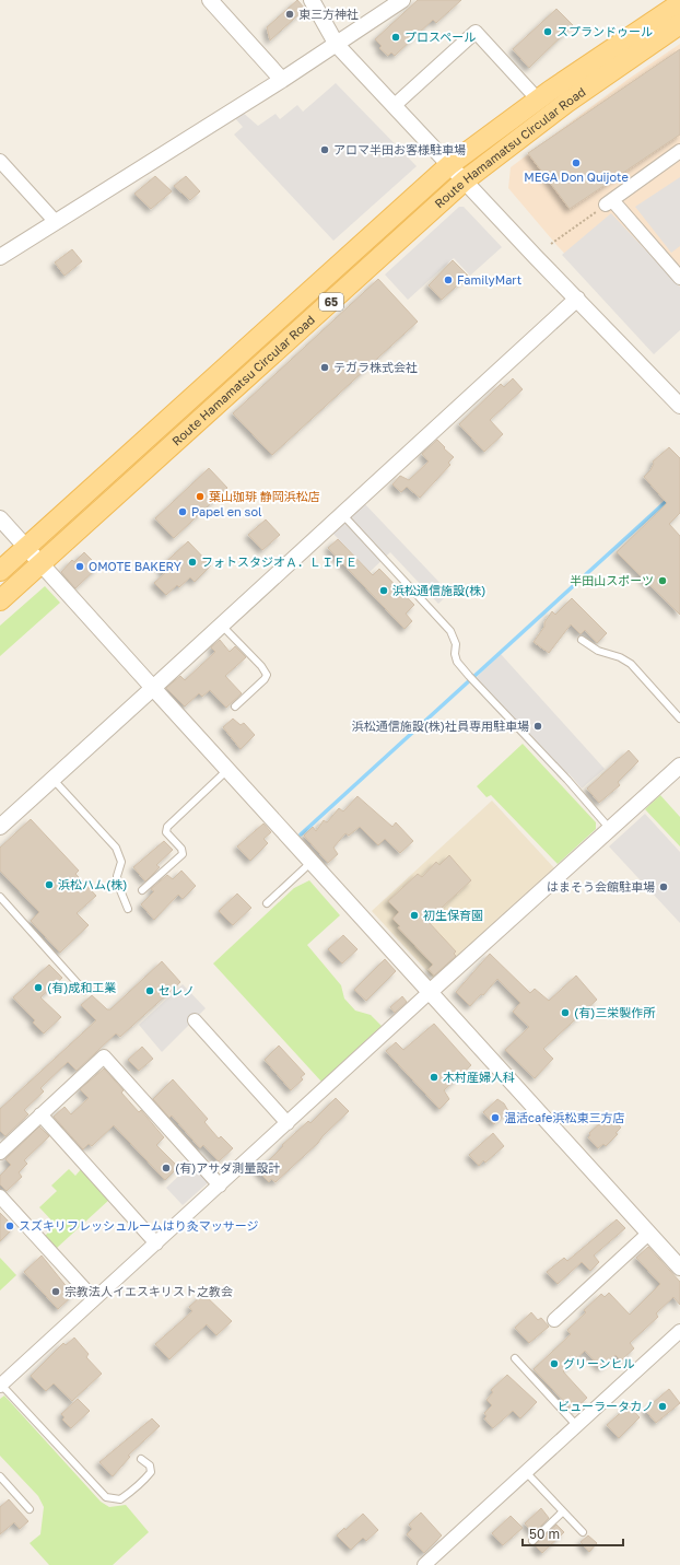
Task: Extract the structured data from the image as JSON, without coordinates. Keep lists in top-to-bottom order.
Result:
{
  "streets": {
    "main road": ["Route Hamamatsu Circular Road", "65"]
  },
  "places": [
    "東三方神社",
    "スプランドゥール",
    "プロスペール",
    "アロマ半田お客様駐車場",
    "MEGA Don Quijote",
    "FamilyMart",
    "テガラ株式会社",
    "葉山珈琲 静岡浜松店",
    "Papel en sol",
    "フォトスタジオＡ．ＬＩＦＥ",
    "OMOTE BAKERY",
    "半田山スポーツ",
    "浜松通信施設(株)",
    "浜松通信施設(株)社員専用駐車場",
    "浜松ハム(株)",
    "はまそう会館駐車場",
    "初生保育園",
    "(有)成和工業",
    "セレノ",
    "(有)三栄製作所",
    "木村産婦人科",
    "温活cafe浜松東三方店",
    "(有)アサダ測量設計",
    "スズキリフレッシュルームはり灸マッサージ",
    "宗教法人イエスキリスト之教会",
    "グリーンヒル",
    "ビューラータカノ"
  ],
  "scale_bar": "50 m"
}
